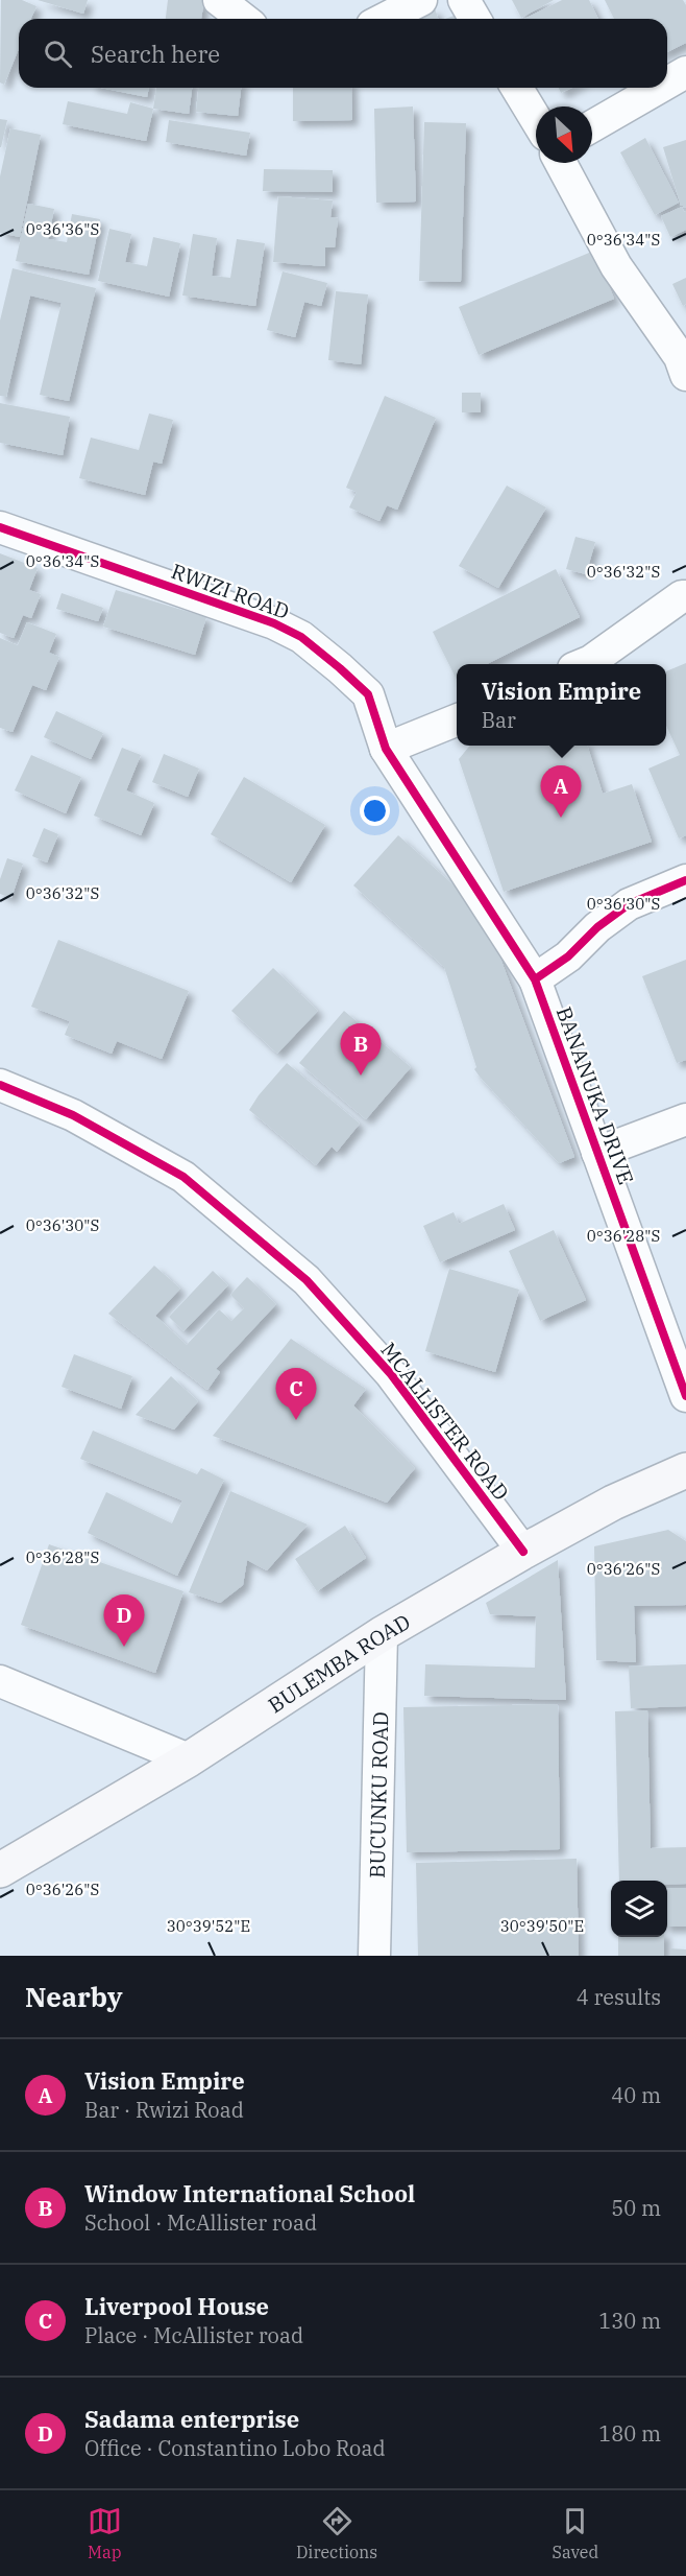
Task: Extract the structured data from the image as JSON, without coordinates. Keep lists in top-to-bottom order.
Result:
{
  "streets": {
    "main road": ["BULEMBA ROAD"],
    "street": [
      "RWIZI ROAD",
      "BANANUKA DRIVE",
      "MCALLISTER ROAD",
      "BUCUNKU ROAD"
    ]
  },
  "crossings": [
    ["RWIZI ROAD", "BANANUKA DRIVE"],
    ["MCALLISTER ROAD", "BULEMBA ROAD"],
    ["BULEMBA ROAD", "BUCUNKU ROAD"]
  ],
  "north": "bottom right",
  "page": {
    "search": "Search here",
    "popup": ["Vision Empire", "Bar"],
    "pins": [
      "A",
      "B",
      "C",
      "D"
    ],
    "heading": ["Nearby", "4 results"],
    "list": [
      {
        "mark": "A",
        "name": "Vision Empire",
        "note": "Bar · Rwizi Road",
        "value": "40 m"
      },
      {
        "mark": "B",
        "name": "Window International School",
        "note": "School · McAllister road",
        "value": "50 m"
      },
      {
        "mark": "C",
        "name": "Liverpool House",
        "note": "Place · McAllister road",
        "value": "130 m"
      },
      {
        "mark": "D",
        "name": "Sadama enterprise",
        "note": "Office · Constantino Lobo Road",
        "value": "180 m"
      }
    ],
    "nav": ["Map", "Directions", "Saved"]
  },
  "coordinates": [
    "0°36'36\"S",
    "0°36'34\"S",
    "0°36'32\"S",
    "0°36'30\"S",
    "0°36'28\"S",
    "0°36'26\"S",
    "30°39'52\"E",
    "30°39'50\"E"
  ]
}
